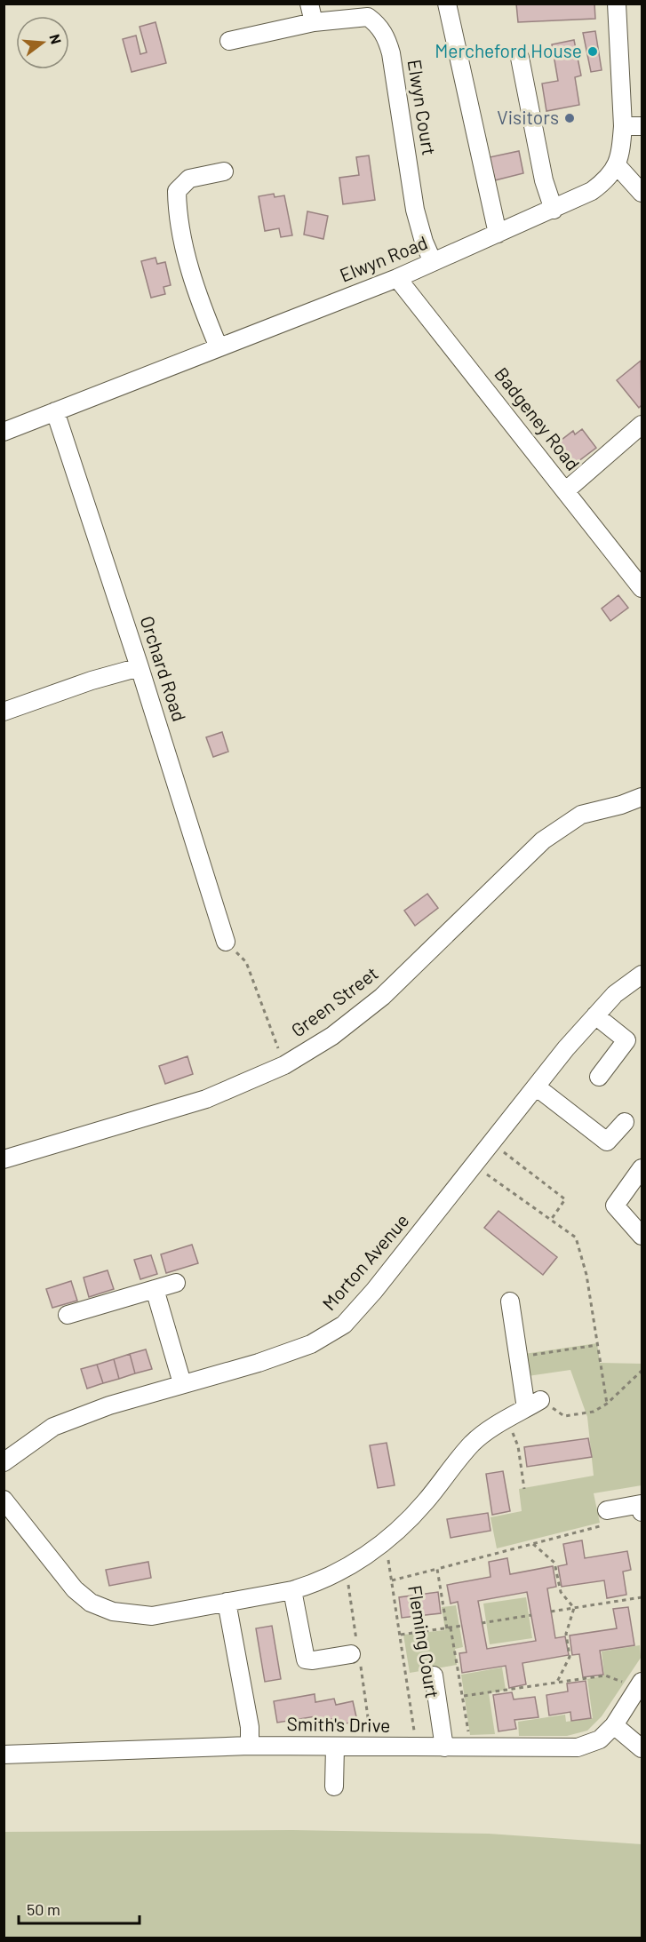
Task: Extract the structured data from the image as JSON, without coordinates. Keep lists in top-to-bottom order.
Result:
{
  "streets": {
    "street": [
      "Elwyn Court",
      "Elwyn Road",
      "Badgeney Road",
      "Orchard Road",
      "Green Street",
      "Morton Avenue",
      "Smith's Drive"
    ],
    "path": ["Fleming Court"]
  },
  "crossings": [
    ["Elwyn Court", "Elwyn Road"],
    ["Elwyn Road", "Badgeney Road"],
    ["Elwyn Road", "Orchard Road"],
    ["Fleming Court", "Smith's Drive"]
  ],
  "places": ["Mercheford House", "Visitors"],
  "scale_bar": "50 m",
  "north": "right"
}
